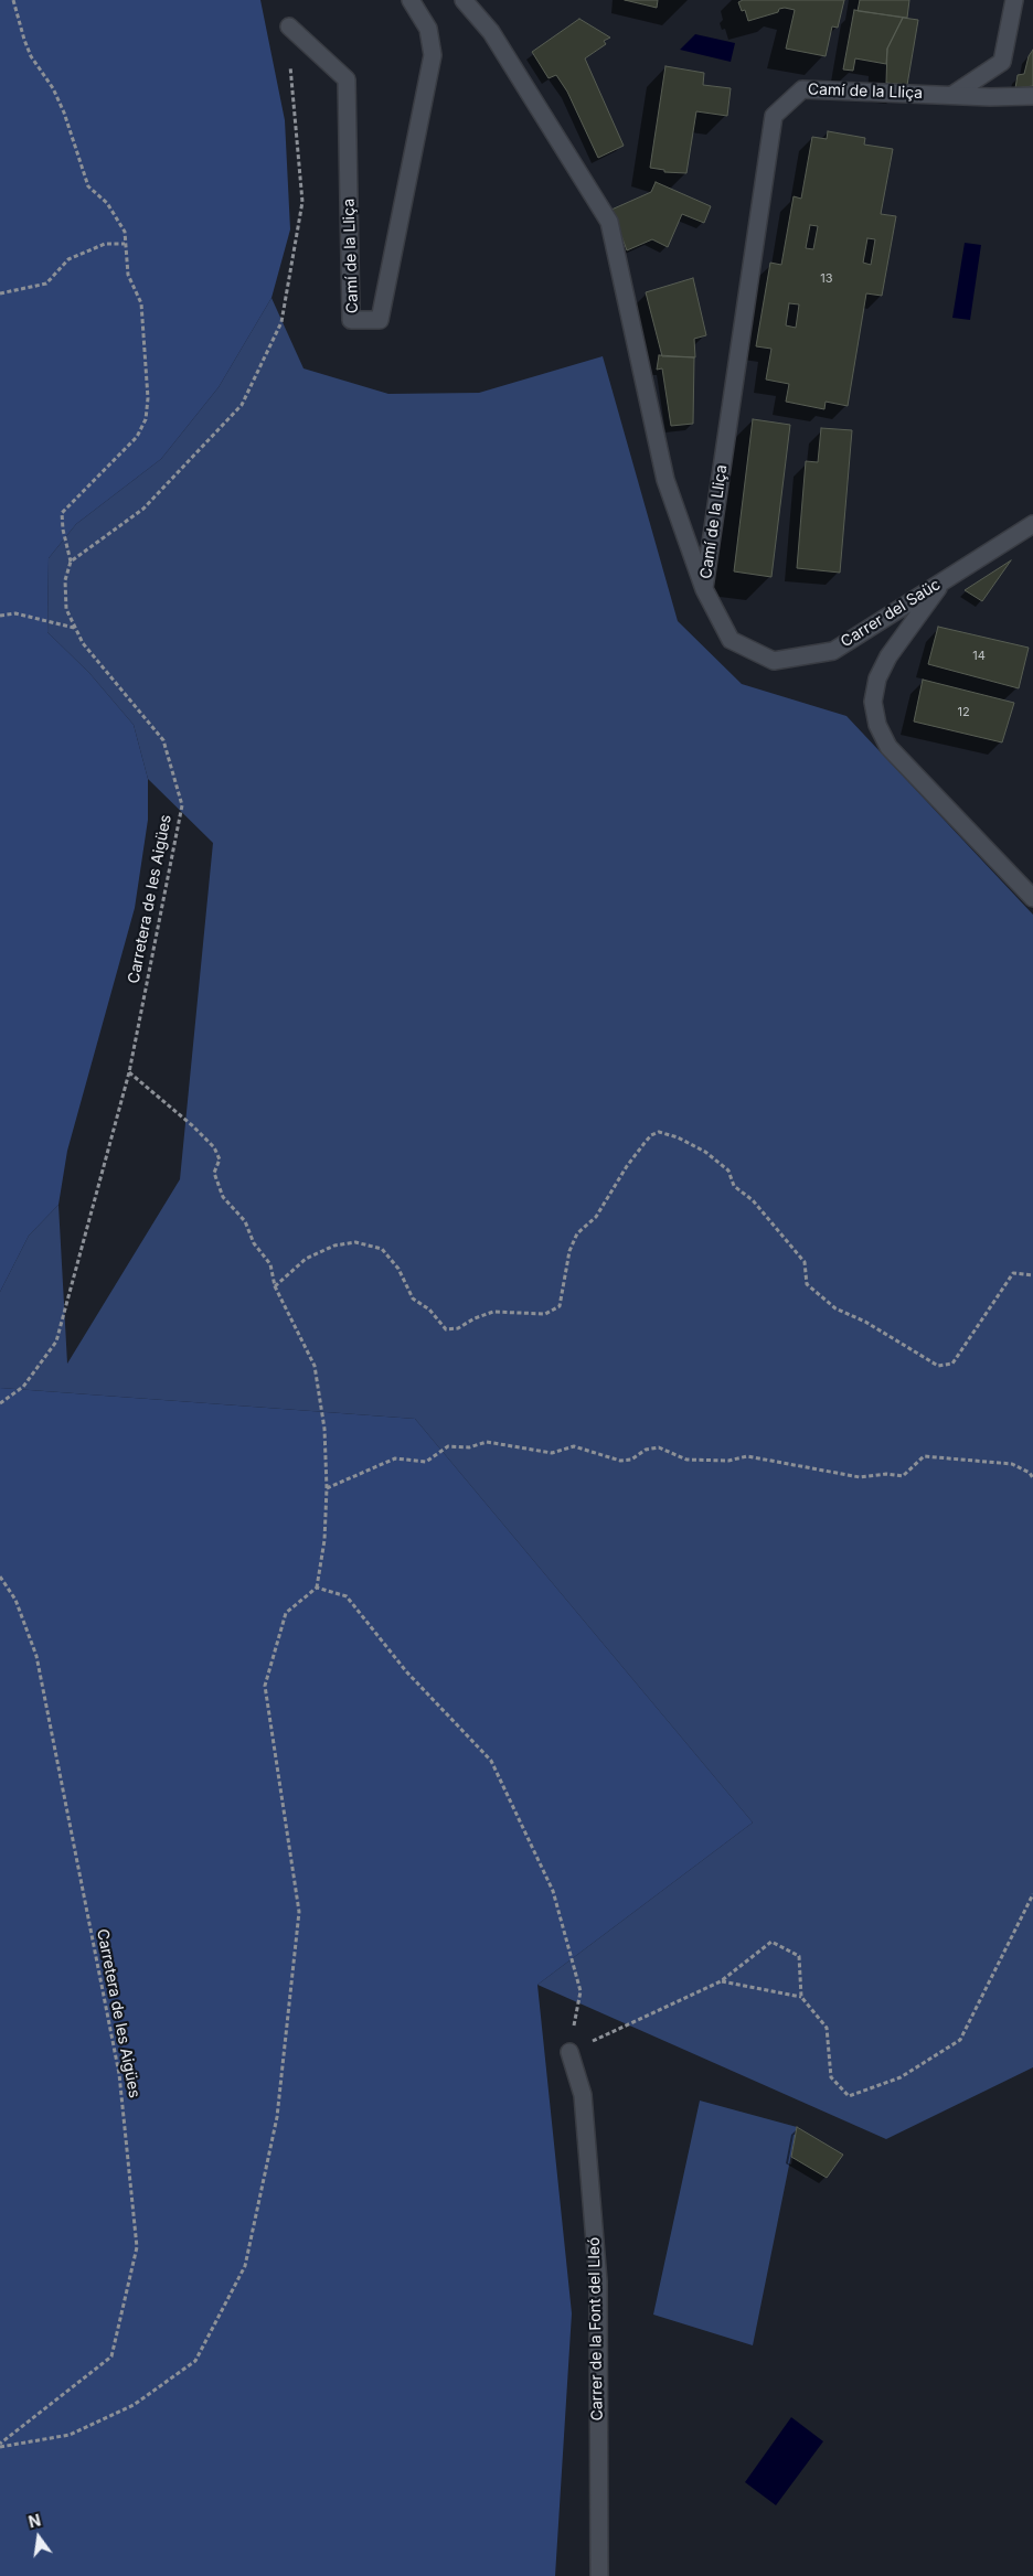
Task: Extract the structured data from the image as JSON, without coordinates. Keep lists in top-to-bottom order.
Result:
{
  "streets": {
    "street": ["Camí de la Lliça", "Carrer del Saüc", "Carrer de la Font del Lleó"],
    "path": ["Carretera de les Aigües"]
  },
  "crossings": [
    ["Camí de la Lliça", "Carrer del Saüc"]
  ],
  "house_numbers": ["13", "14", "12"],
  "north": "top"
}
